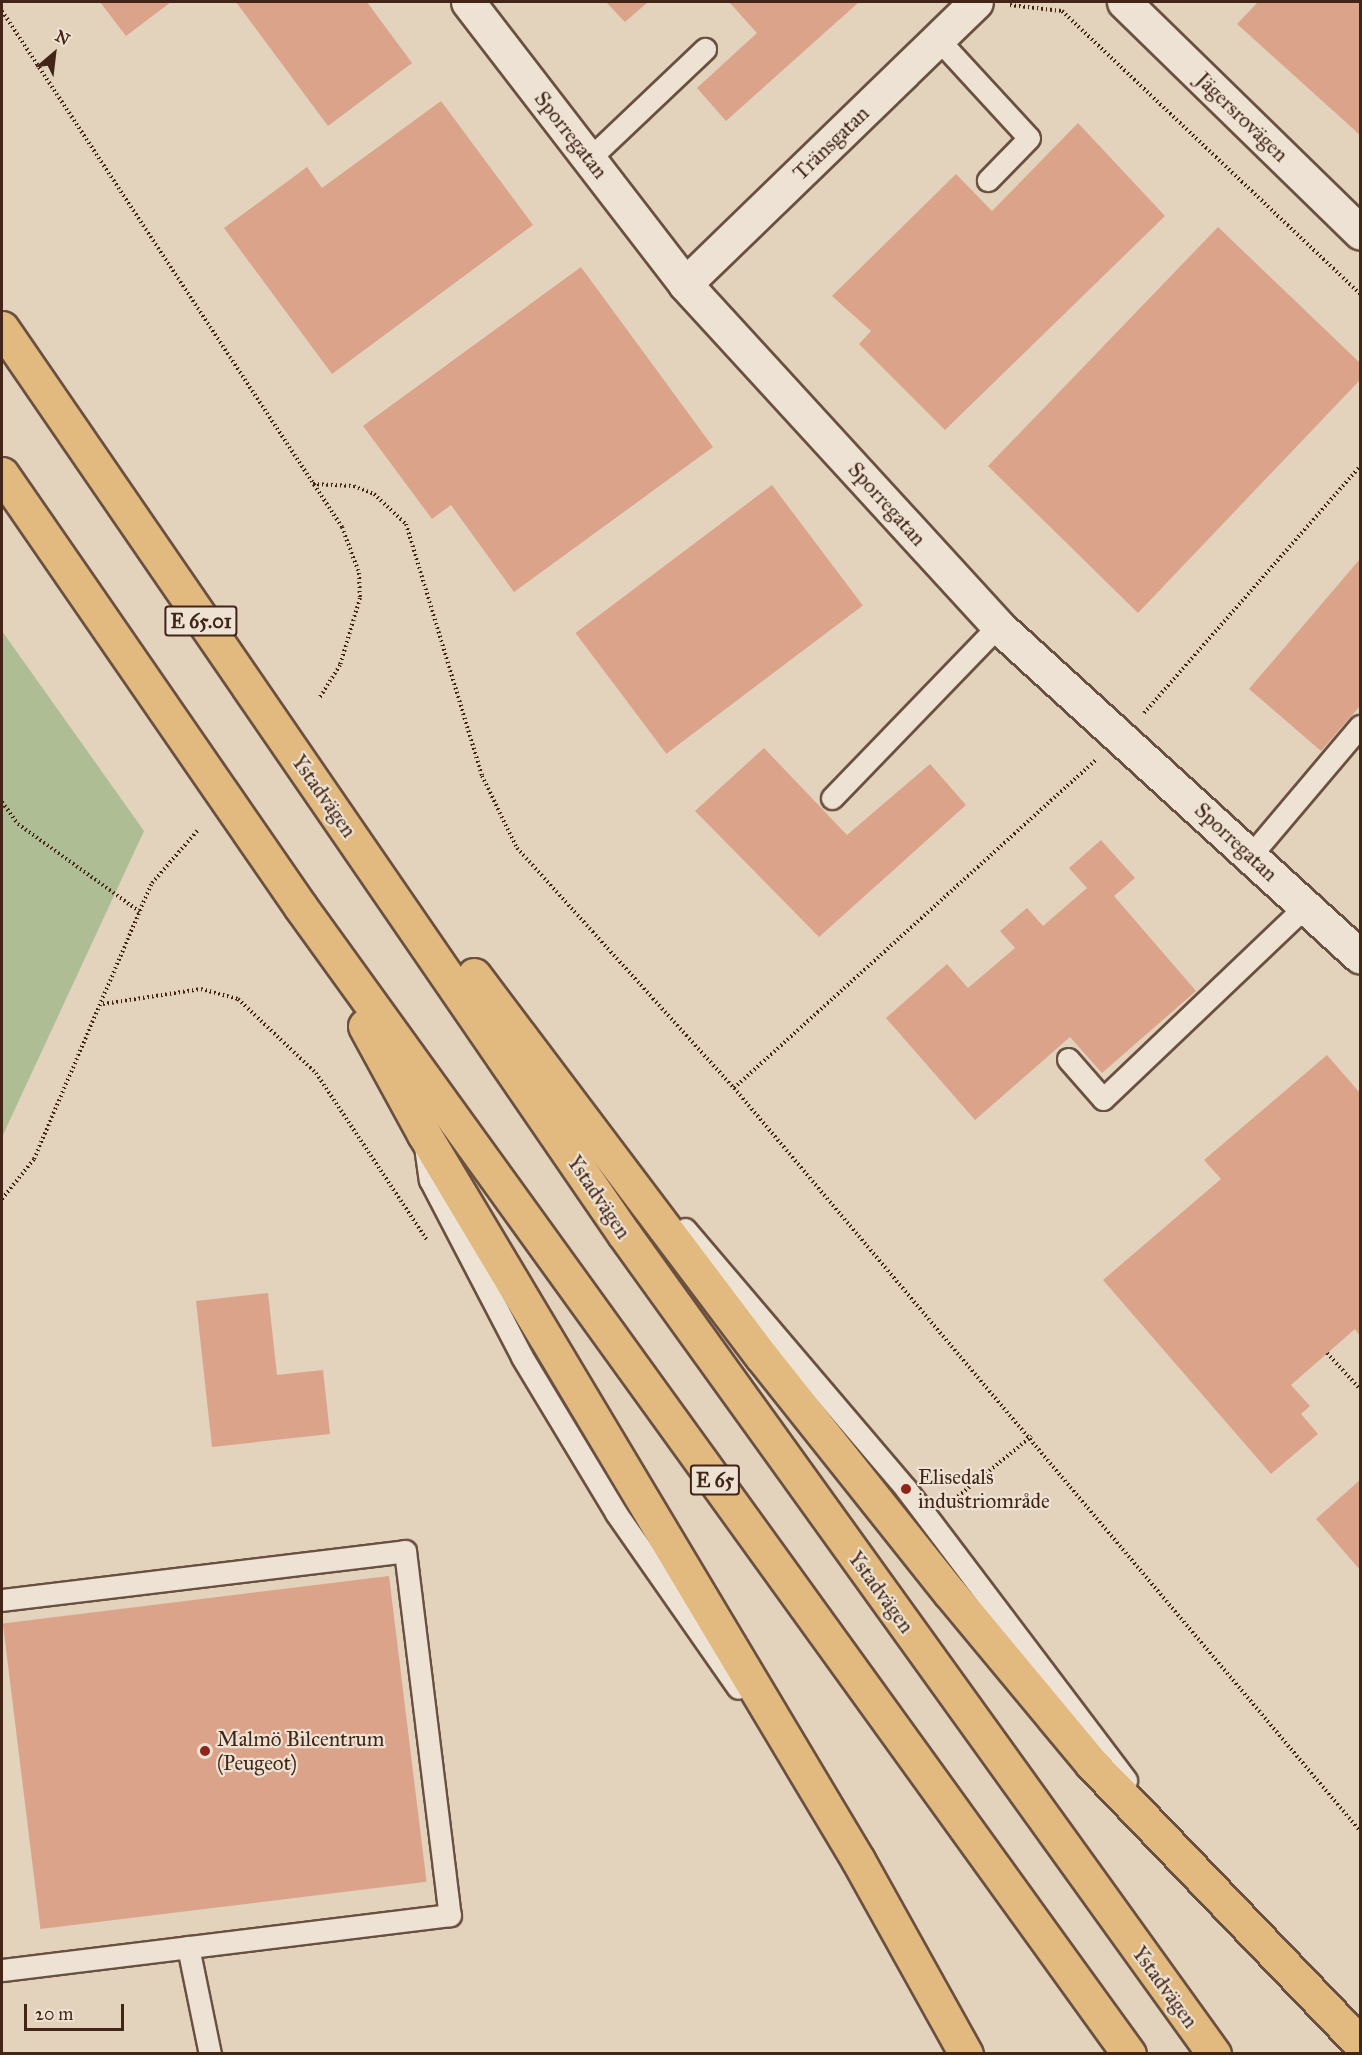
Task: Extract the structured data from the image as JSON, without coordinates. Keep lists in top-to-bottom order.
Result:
{
  "streets": {
    "highway": ["E 65.01", "Ystadvägen", "E 65"],
    "street": ["Jägersrovägen", "Sporregatan", "Tränsgatan"]
  },
  "crossings": [
    ["Sporregatan", "Tränsgatan"]
  ],
  "places": ["Elisedals industriområde", "Malmö Bilcentrum (Peugeot)"],
  "scale_bar": "20 m",
  "north": "top right"
}
